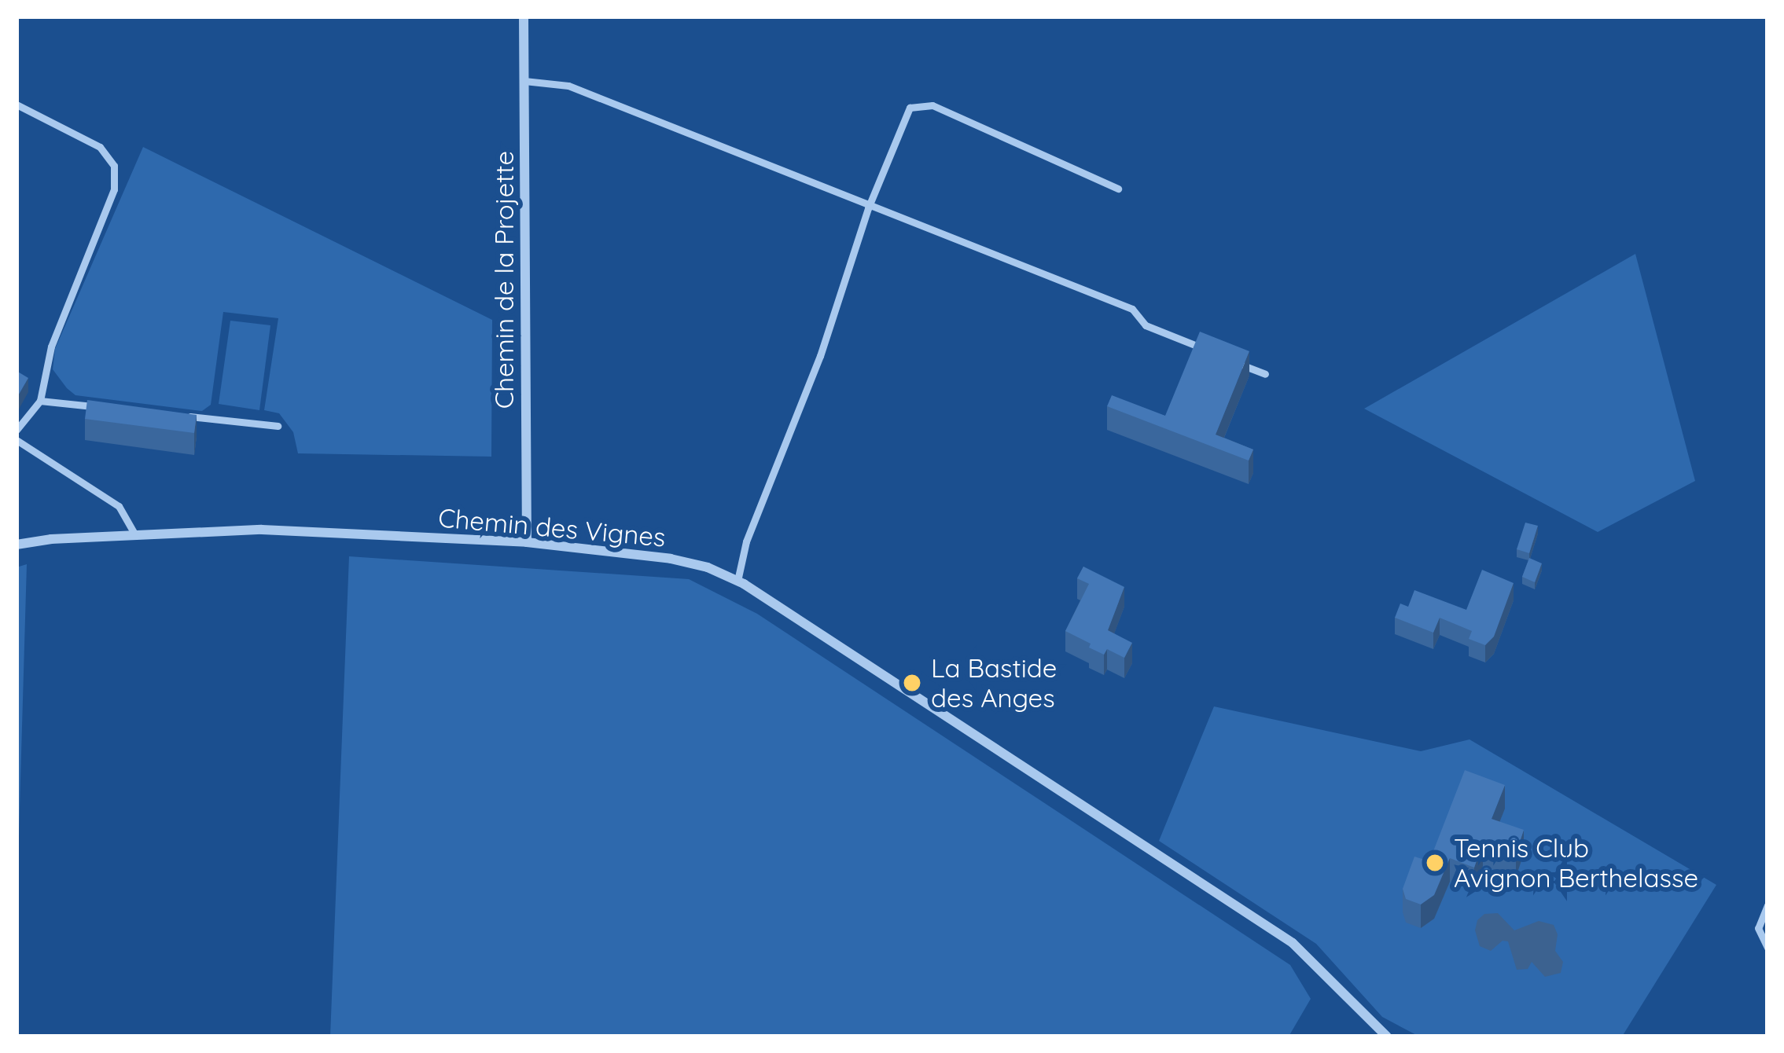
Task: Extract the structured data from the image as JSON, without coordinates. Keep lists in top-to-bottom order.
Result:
{
  "streets": {
    "street": ["Chemin de la Projette", "Chemin des Vignes"]
  },
  "crossings": [
    ["Chemin de la Projette", "Chemin des Vignes"]
  ],
  "places": ["La Bastide des Anges", "Tennis Club Avignon Berthelasse"]
}
